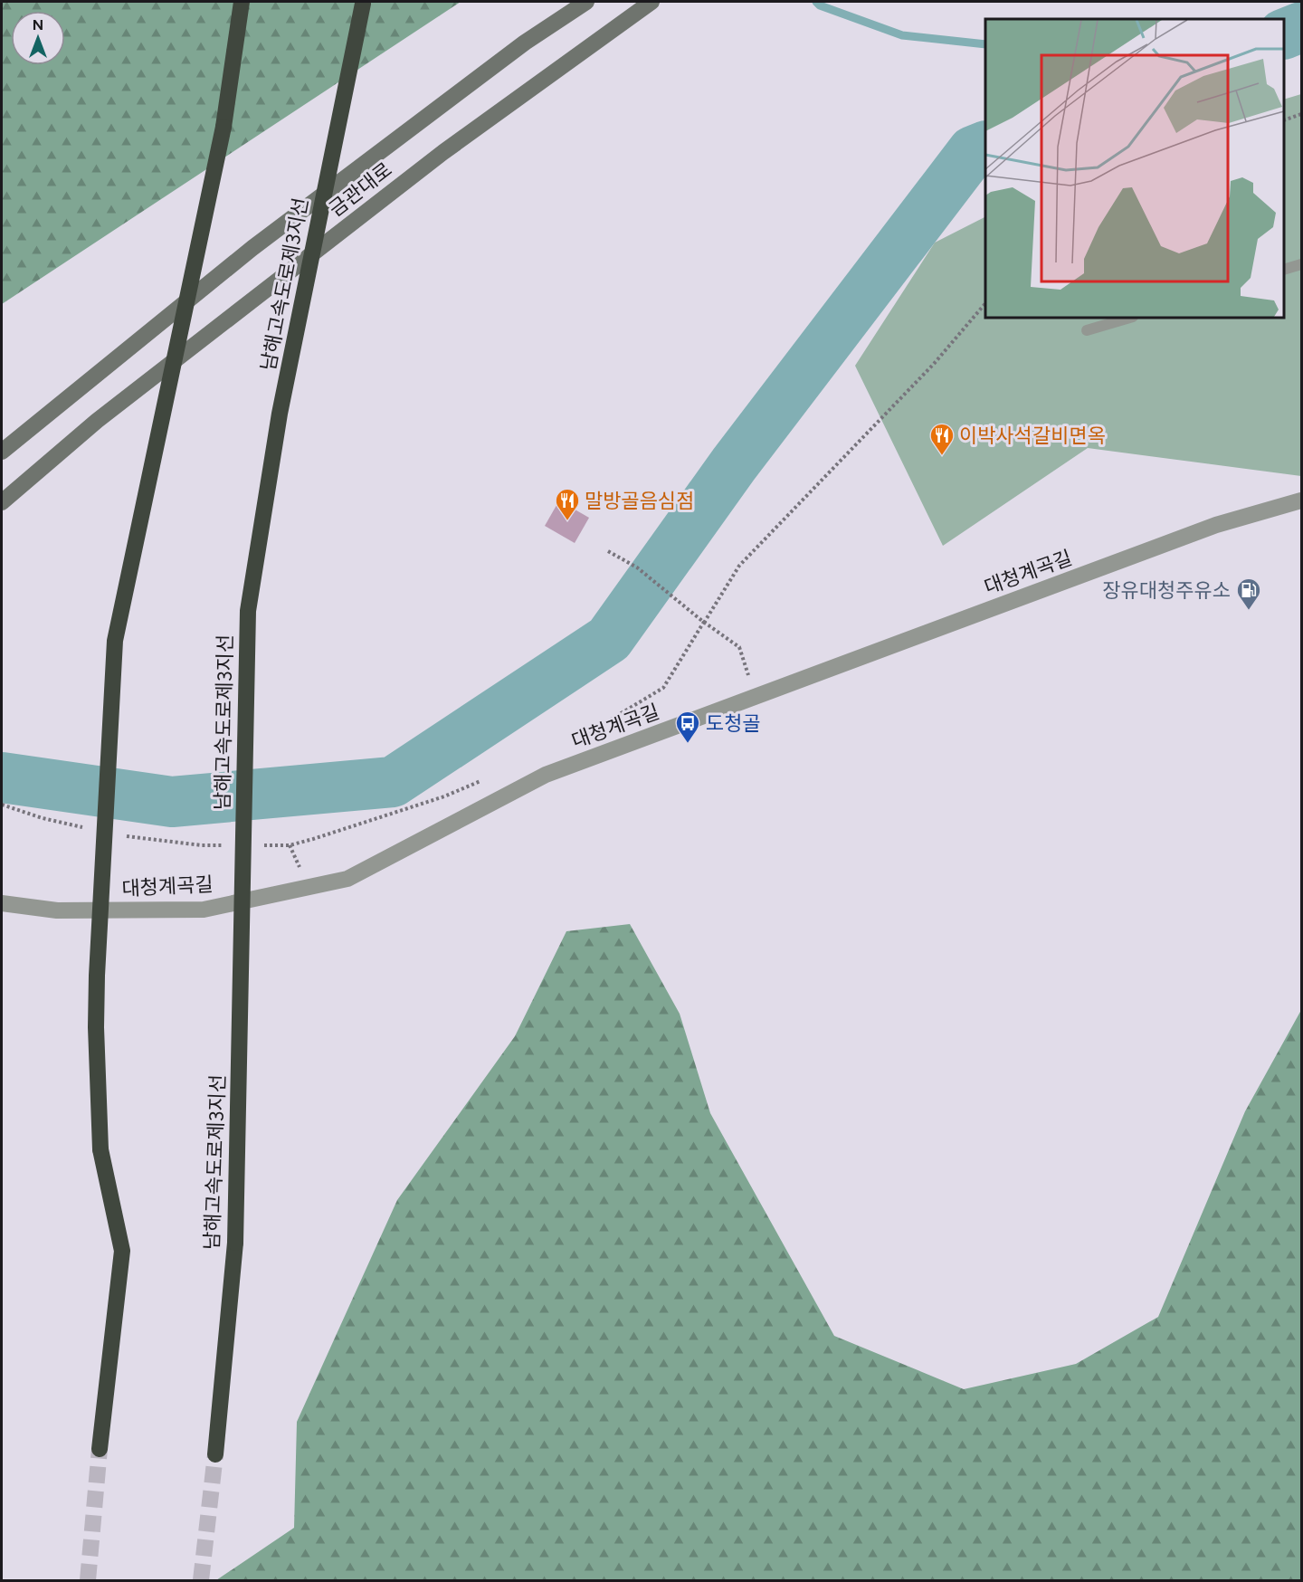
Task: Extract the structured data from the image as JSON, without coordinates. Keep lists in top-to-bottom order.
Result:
{
  "streets": {
    "highway": ["남해고속도로제3지선"],
    "main road": ["금관대로"],
    "street": ["대청계곡길"]
  },
  "places": {
    "restaurant": ["이박사석갈비면옥", "말방골음심점"],
    "fuel station": ["장유대청주유소"],
    "bus stop": ["도청골"]
  },
  "north": "top"
}
